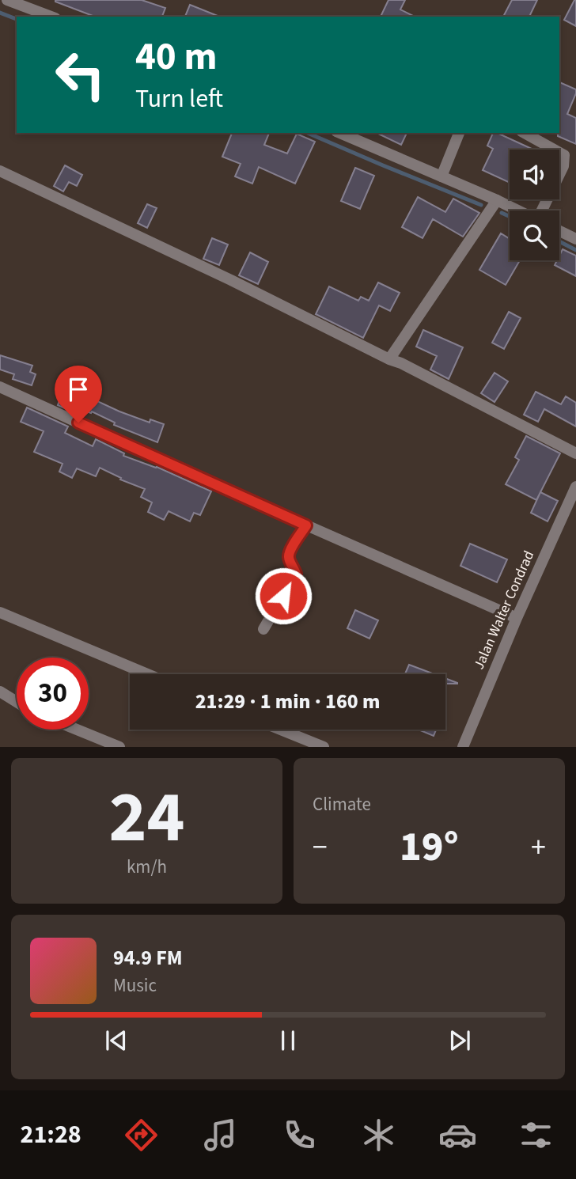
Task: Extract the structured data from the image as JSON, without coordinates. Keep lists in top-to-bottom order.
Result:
{
  "streets": {
    "street": ["Jalan Walter Condrad"]
  },
  "page": {
    "turn": ["40 m", "Turn left"],
    "limit": "30",
    "trip": "21:29 · 1 min · 160 m",
    "tile": [
      ["24", "km/h"],
      "Climate"
    ],
    "heat": ["−", "19°", "+"],
    "song": ["94.9 FM", "Music"],
    "tabs": "21:28"
  }
}
